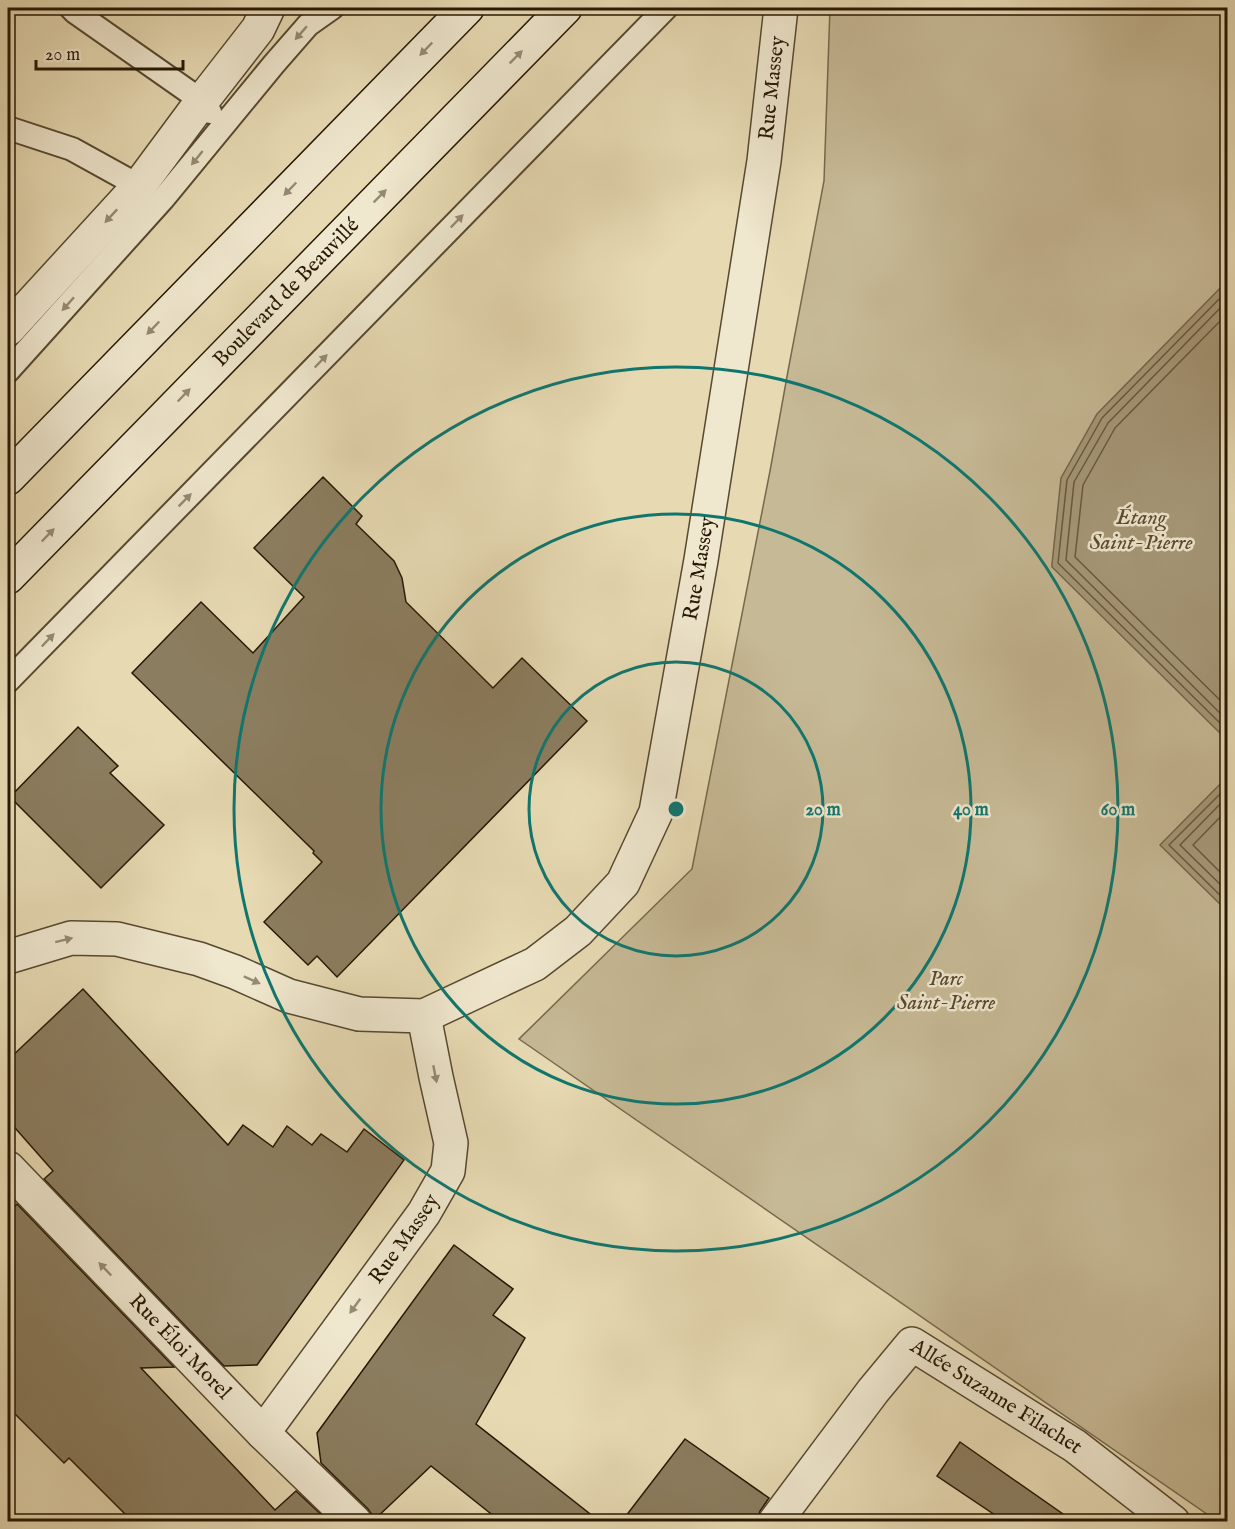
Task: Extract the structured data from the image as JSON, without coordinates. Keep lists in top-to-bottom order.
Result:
{
  "streets": {
    "street": [
      "Rue Massey",
      "Boulevard de Beauvillé",
      "Rue Éloi Morel",
      "Allée Suzanne Filachet"
    ]
  },
  "crossings": [
    ["Rue Massey", "Rue Éloi Morel"]
  ],
  "one_way": ["Rue Éloi Morel"],
  "water": ["Étang Saint-Pierre"],
  "parks": ["Parc Saint-Pierre"],
  "scale_bar": "20 m",
  "rings": ["20 m", "40 m", "60 m"]
}
